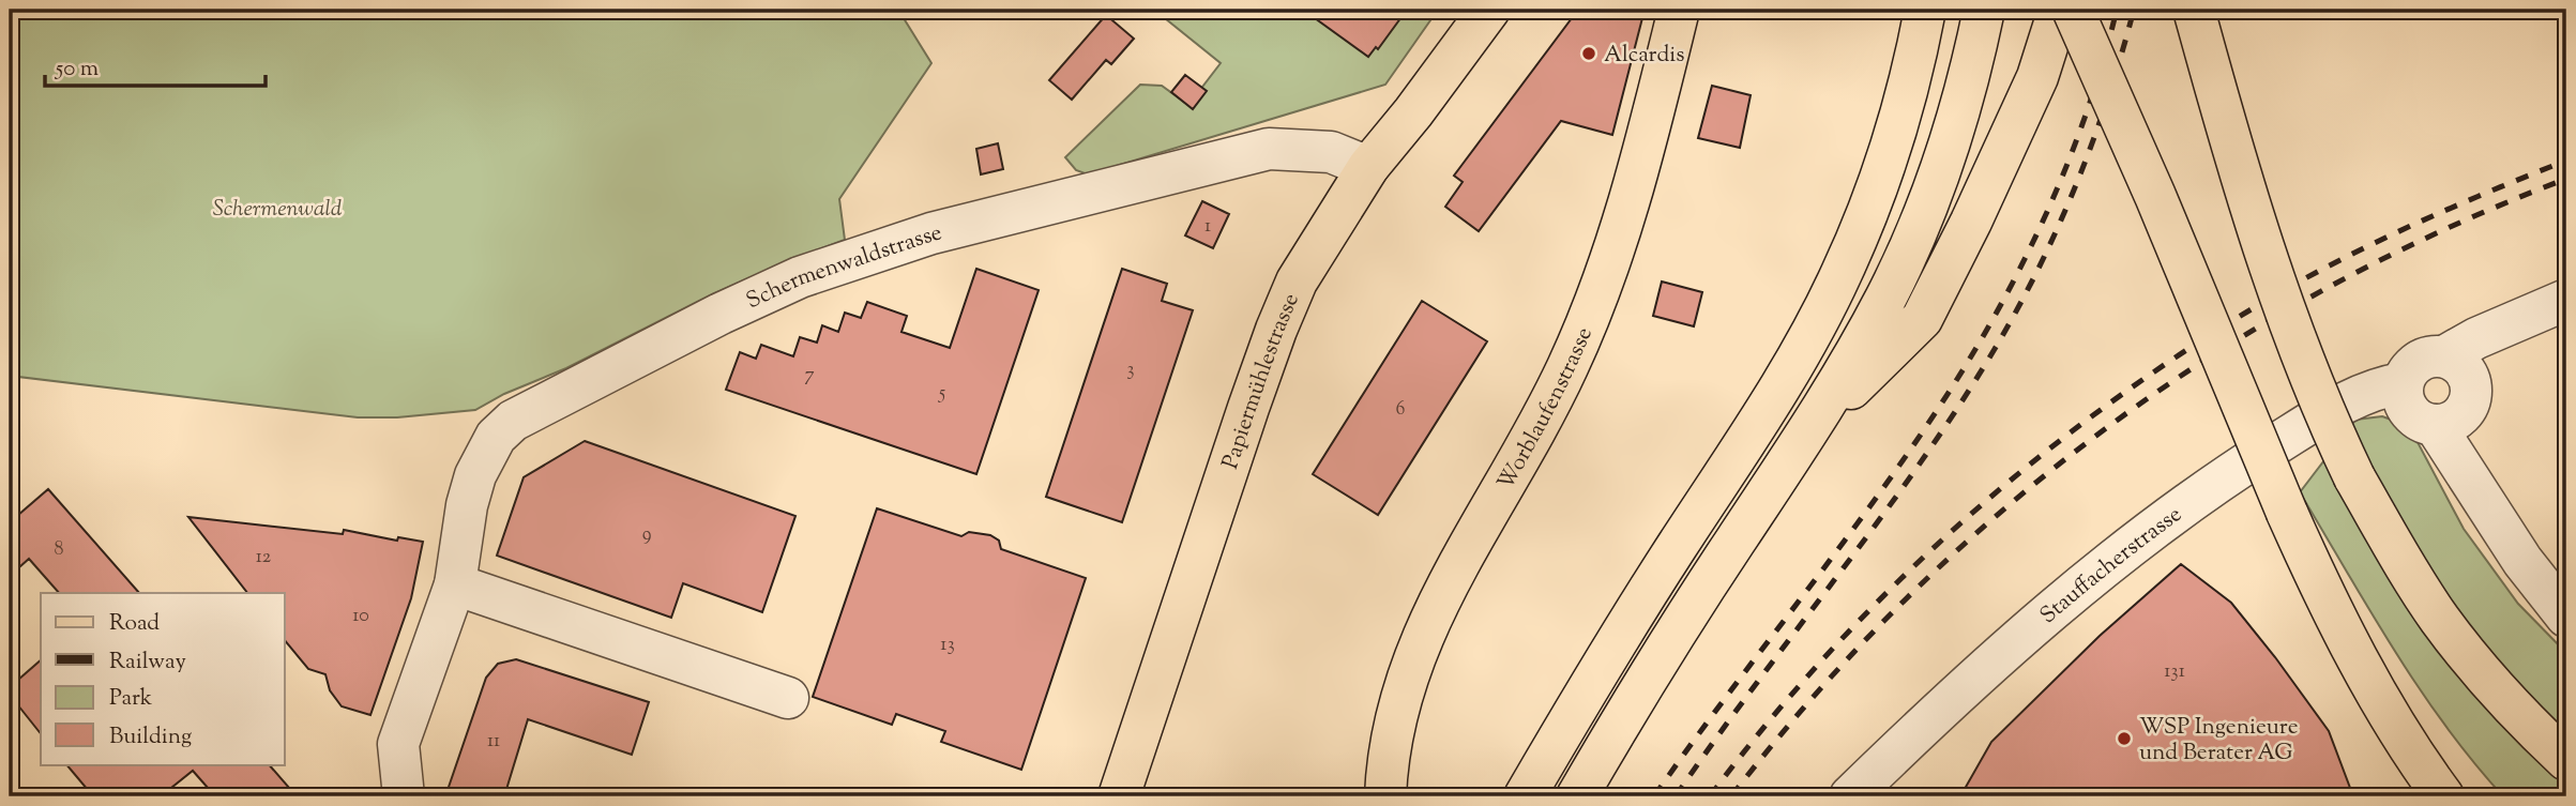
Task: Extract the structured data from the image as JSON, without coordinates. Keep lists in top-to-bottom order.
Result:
{
  "streets": {
    "main road": ["Papiermühlestrasse", "Worblaufenstrasse"],
    "street": ["Schermenwaldstrasse", "Stauffacherstrasse"]
  },
  "crossings": [
    ["Schermenwaldstrasse", "Papiermühlestrasse"]
  ],
  "parks": ["Schermenwald"],
  "places": ["Alcardis", "WSP Ingenieure und Berater AG"],
  "house_numbers": [
    "1",
    "3",
    "7",
    "5",
    "6",
    "9",
    "8",
    "12",
    "10",
    "13",
    "131",
    "11"
  ],
  "legend": [
    "Road",
    "Railway",
    "Park",
    "Building"
  ],
  "scale_bar": "50 m"
}
